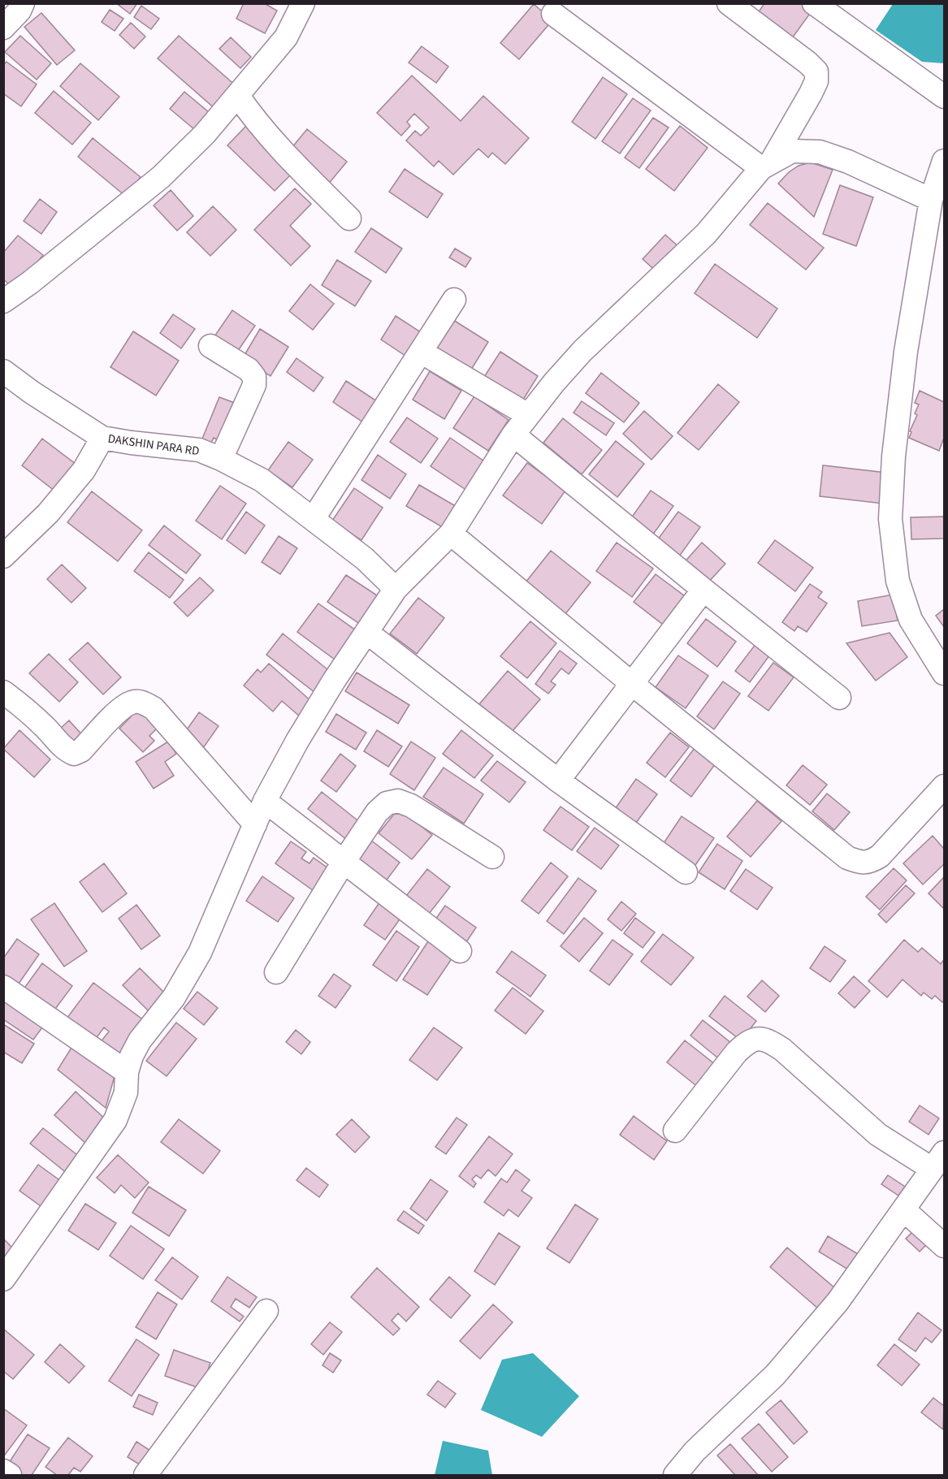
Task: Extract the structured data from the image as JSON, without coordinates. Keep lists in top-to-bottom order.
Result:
{
  "streets": {
    "street": ["DAKSHIN PARA RD"]
  }
}
